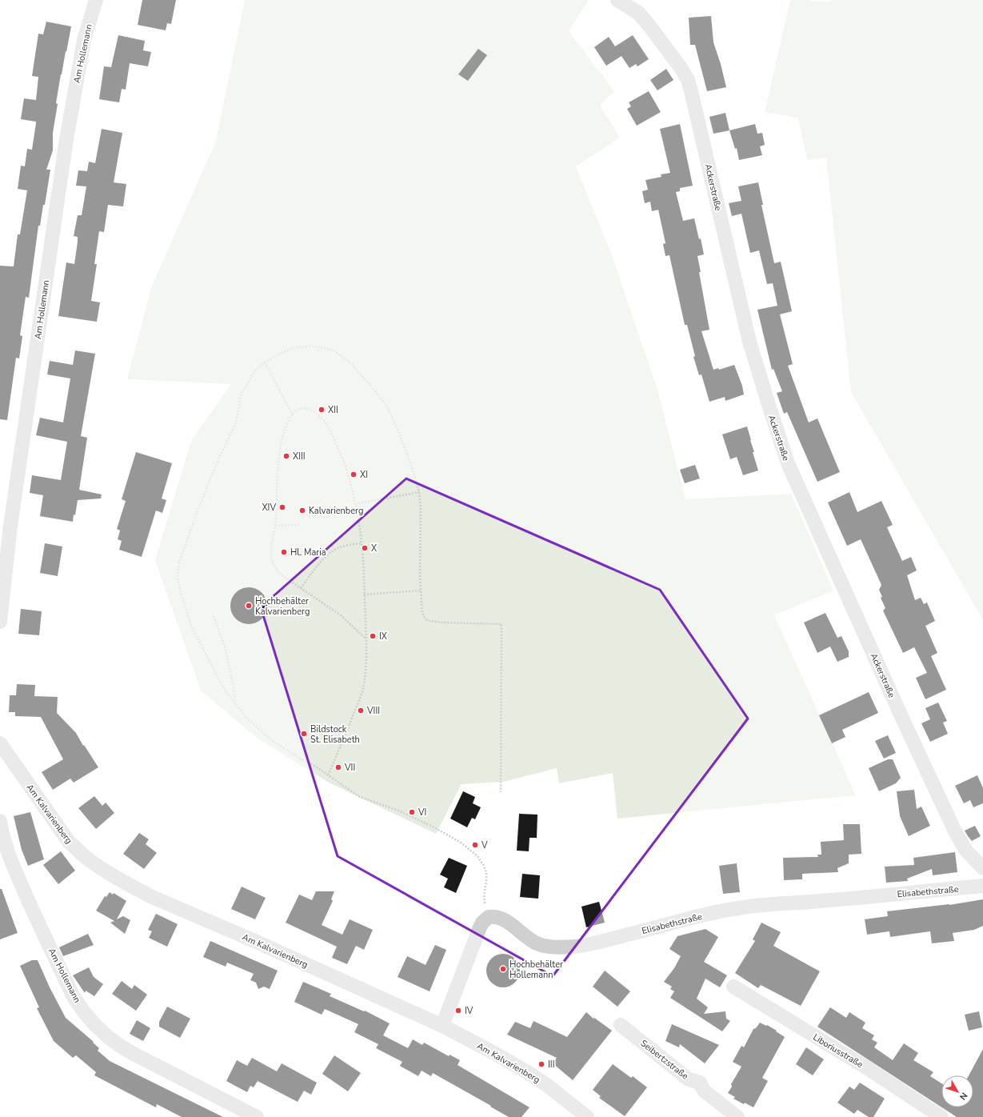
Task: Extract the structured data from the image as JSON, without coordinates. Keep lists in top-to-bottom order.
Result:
{
  "streets": {
    "street": [
      "Am Hollemann",
      "Ackerstraße",
      "Am Kalvarienberg",
      "Elisabethstraße",
      "Liboriusstraße",
      "Seibertzstraße"
    ]
  },
  "crossings": [
    ["Am Kalvarienberg", "Elisabethstraße"]
  ],
  "places": [
    "XII",
    "XIII",
    "XI",
    "XIV",
    "Kalvarienberg",
    "X",
    "Hl. Maria",
    "Hochbehälter Kalvarienberg",
    "IX",
    "VIII",
    "Bildstock St. Elisabeth",
    "VII",
    "VI",
    "V",
    "Hochbehälter Hollemann",
    "IV",
    "III"
  ],
  "north": "bottom right"
}
